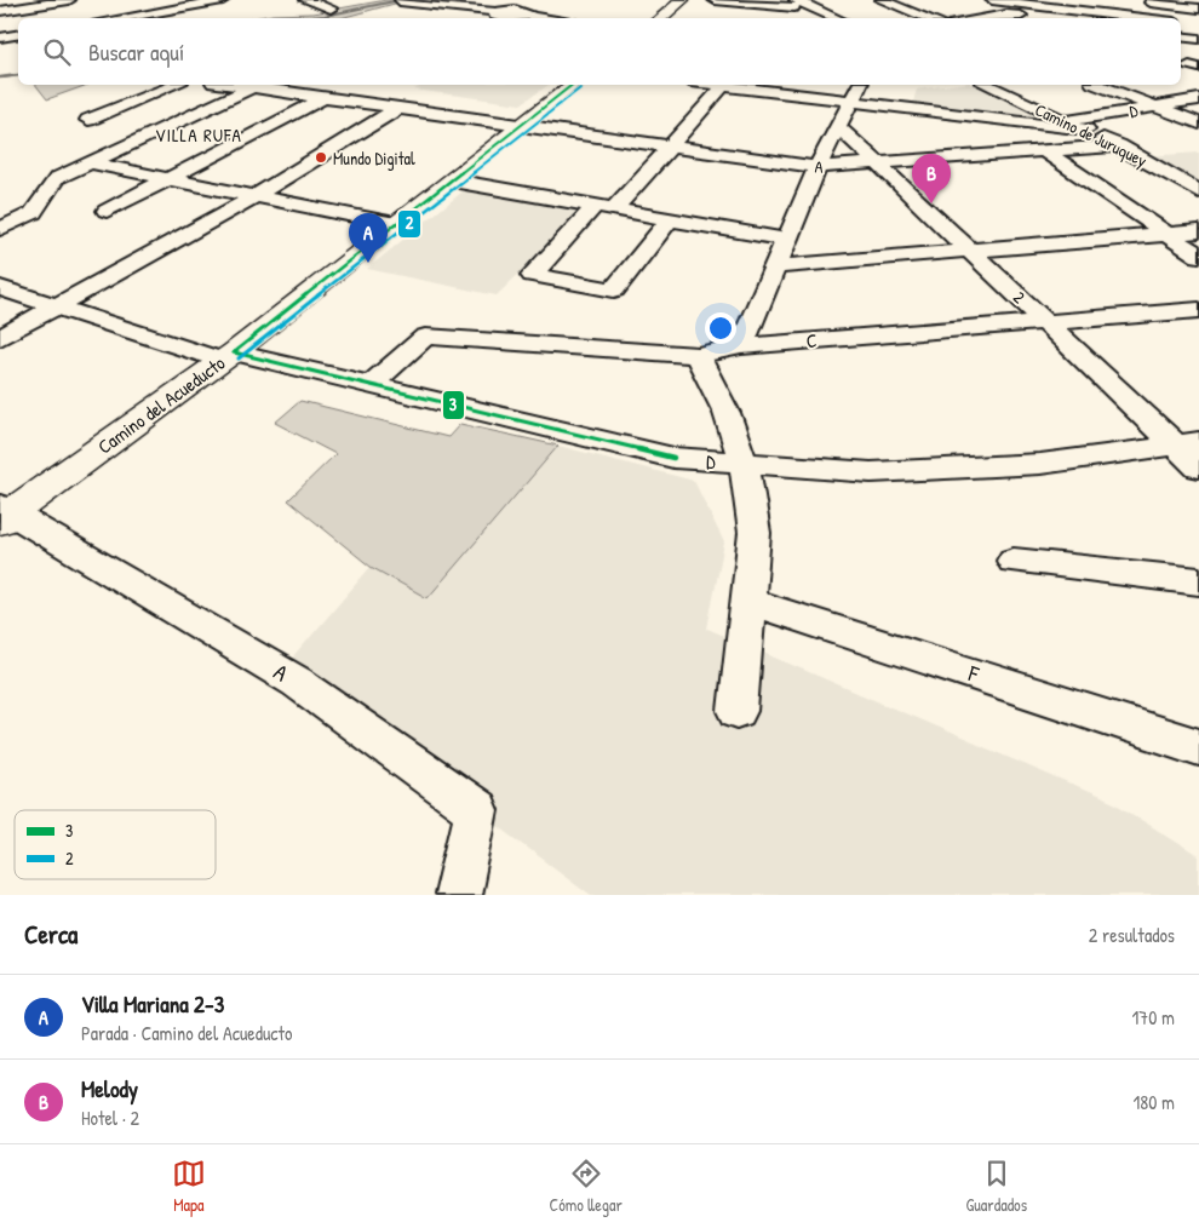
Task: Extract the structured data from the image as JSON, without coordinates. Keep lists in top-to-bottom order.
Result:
{
  "streets": {
    "main road": ["Camino del Acueducto"],
    "street": [
      "D",
      "Camino de Juruquey",
      "A",
      "2",
      "C",
      "F"
    ]
  },
  "crossings": [
    ["D", "Camino de Juruquey"],
    ["D", "2"],
    ["D", "C"],
    ["D", "Camino del Acueducto"],
    ["Camino de Juruquey", "A"],
    ["A", "2"],
    ["A", "Camino del Acueducto"],
    ["2", "C"]
  ],
  "districts": ["VILLA RUFA"],
  "places": ["Mundo Digital"],
  "lines": ["transit line 3", "transit line 2"],
  "legend": ["3", "2"],
  "page": {
    "search": "Buscar aquí",
    "pins": ["B", "A"],
    "heading": ["Cerca", "2 resultados"],
    "list": [
      {
        "mark": "A",
        "name": "Villa Mariana 2-3",
        "note": "Parada · Camino del Acueducto",
        "value": "170 m"
      },
      {
        "mark": "B",
        "name": "Melody",
        "note": "Hotel · 2",
        "value": "180 m"
      }
    ],
    "nav": ["Mapa", "Cómo llegar", "Guardados"]
  }
}
